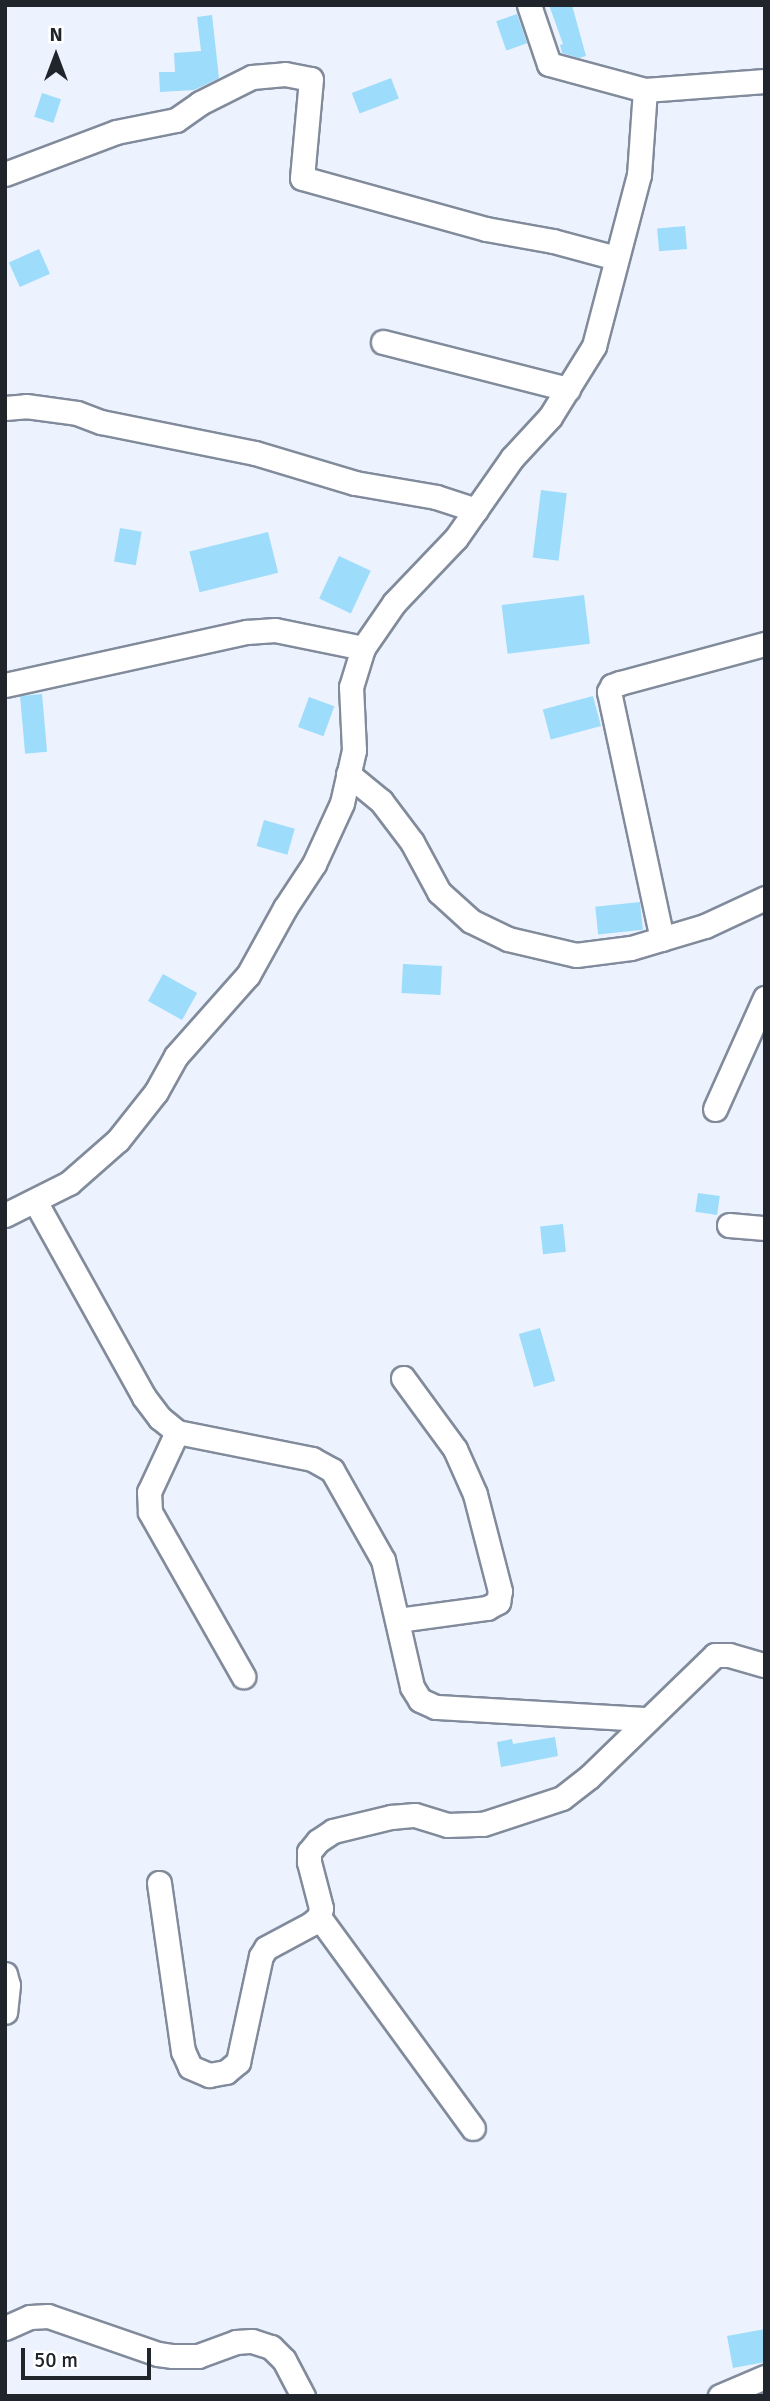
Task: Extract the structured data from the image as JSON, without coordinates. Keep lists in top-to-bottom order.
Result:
{
  "scale_bar": "50 m",
  "north": "top"
}
